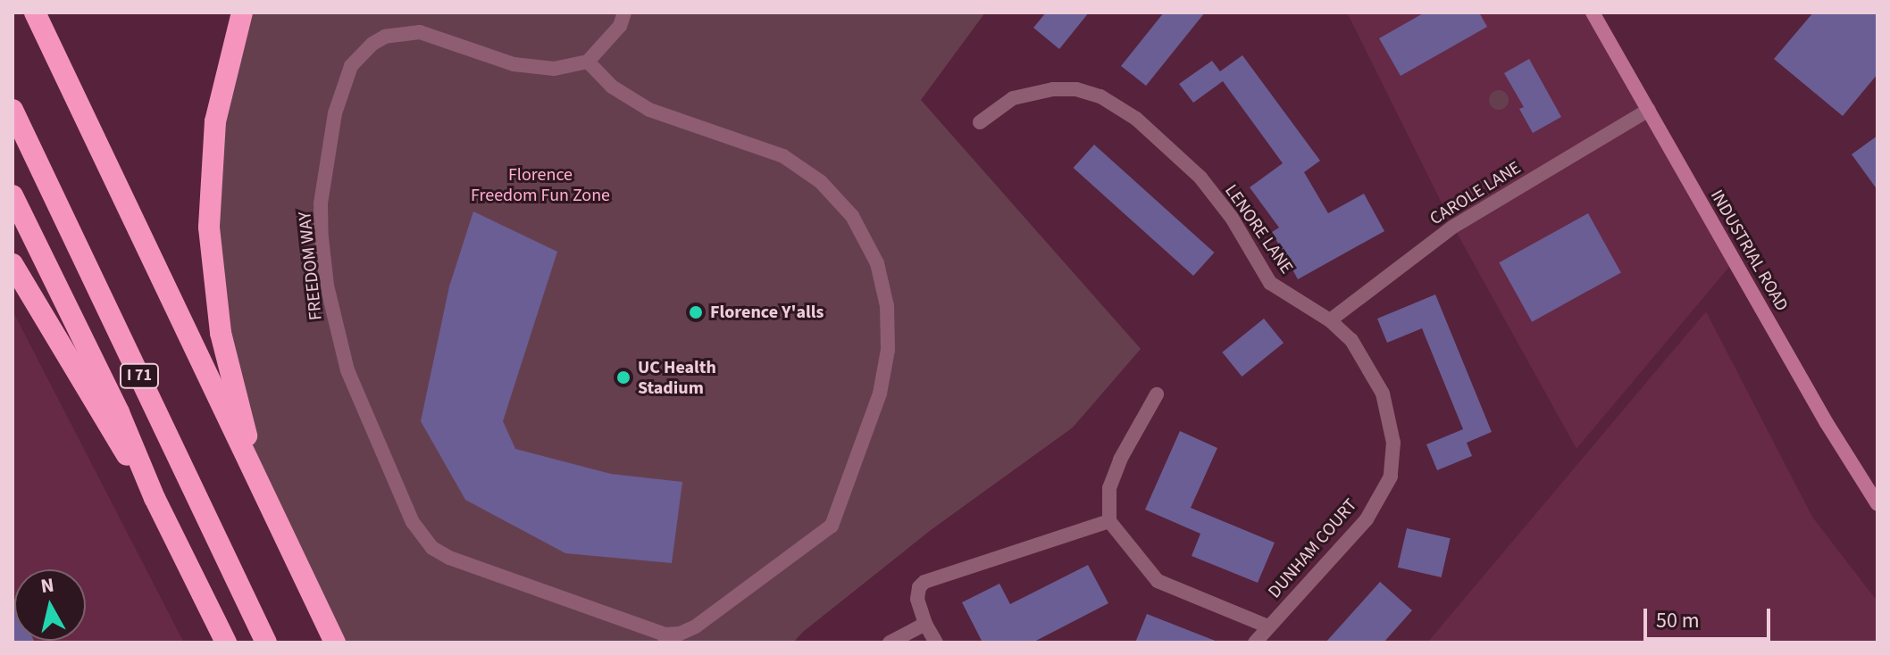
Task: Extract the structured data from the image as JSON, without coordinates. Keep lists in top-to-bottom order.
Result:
{
  "streets": {
    "highway": ["I 71"],
    "main road": ["INDUSTRIAL ROAD"],
    "street": [
      "CAROLE LANE",
      "LENORE LANE",
      "FREEDOM WAY",
      "DUNHAM COURT"
    ]
  },
  "crossings": [
    ["CAROLE LANE", "LENORE LANE"],
    ["CAROLE LANE", "INDUSTRIAL ROAD"],
    ["CAROLE LANE", "DUNHAM COURT"],
    ["LENORE LANE", "DUNHAM COURT"]
  ],
  "parks": ["Florence Freedom Fun Zone"],
  "places": ["Florence Y'alls", "UC Health Stadium"],
  "scale_bar": "50 m",
  "north": "top"
}
